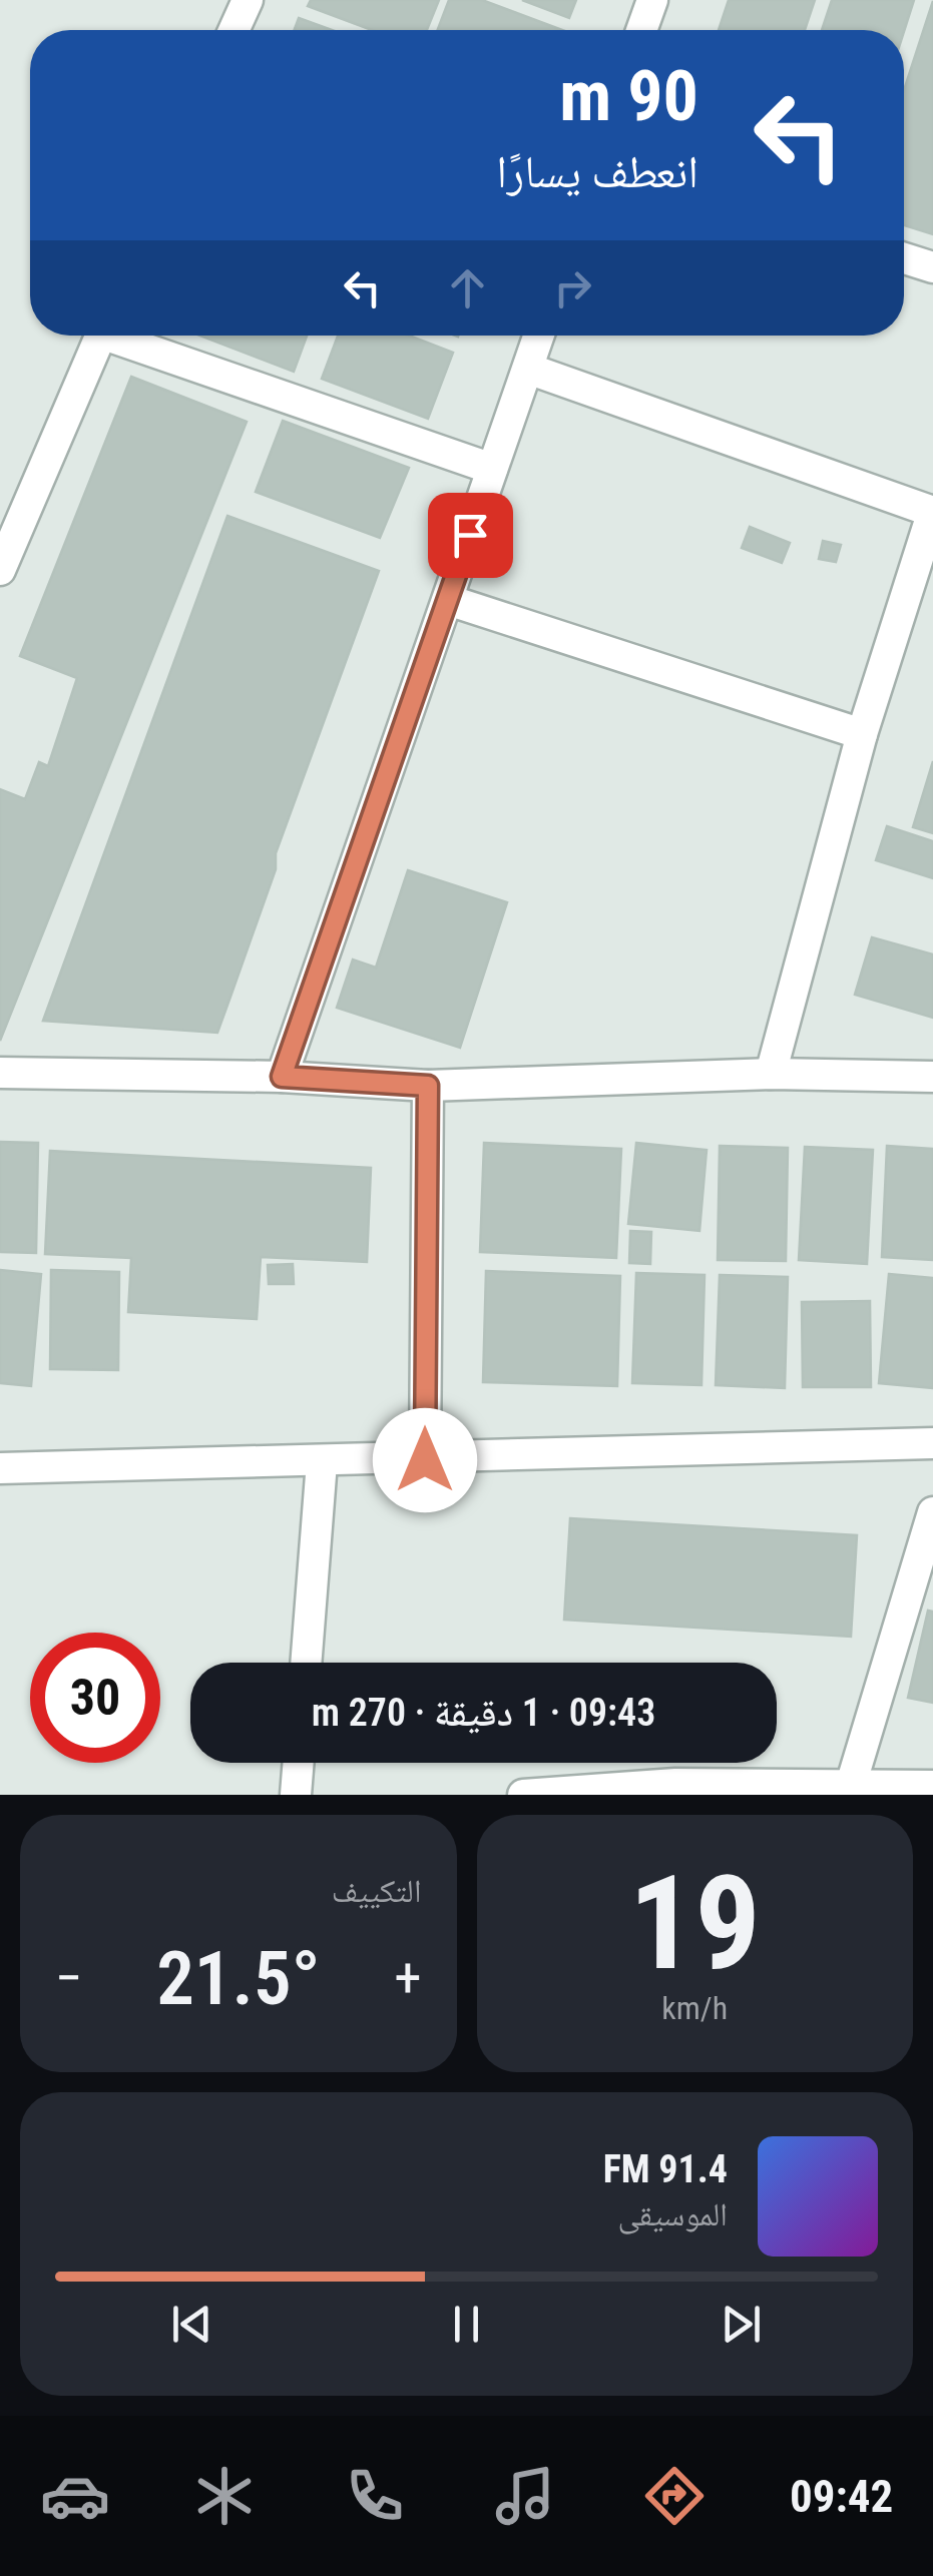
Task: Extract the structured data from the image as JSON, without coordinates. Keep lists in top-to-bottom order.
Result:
{
  "page": {
    "turn": ["90 m", "انعطف يسارًا"],
    "limit": "30",
    "trip": "09:43 · 1 دقيقة · 270 m",
    "tile": [
      ["19", "km/h"],
      "التكييف"
    ],
    "heat": ["−", "21.5°", "+"],
    "song": ["91.4 FM", "الموسيقى"],
    "tabs": "09:42"
  }
}
